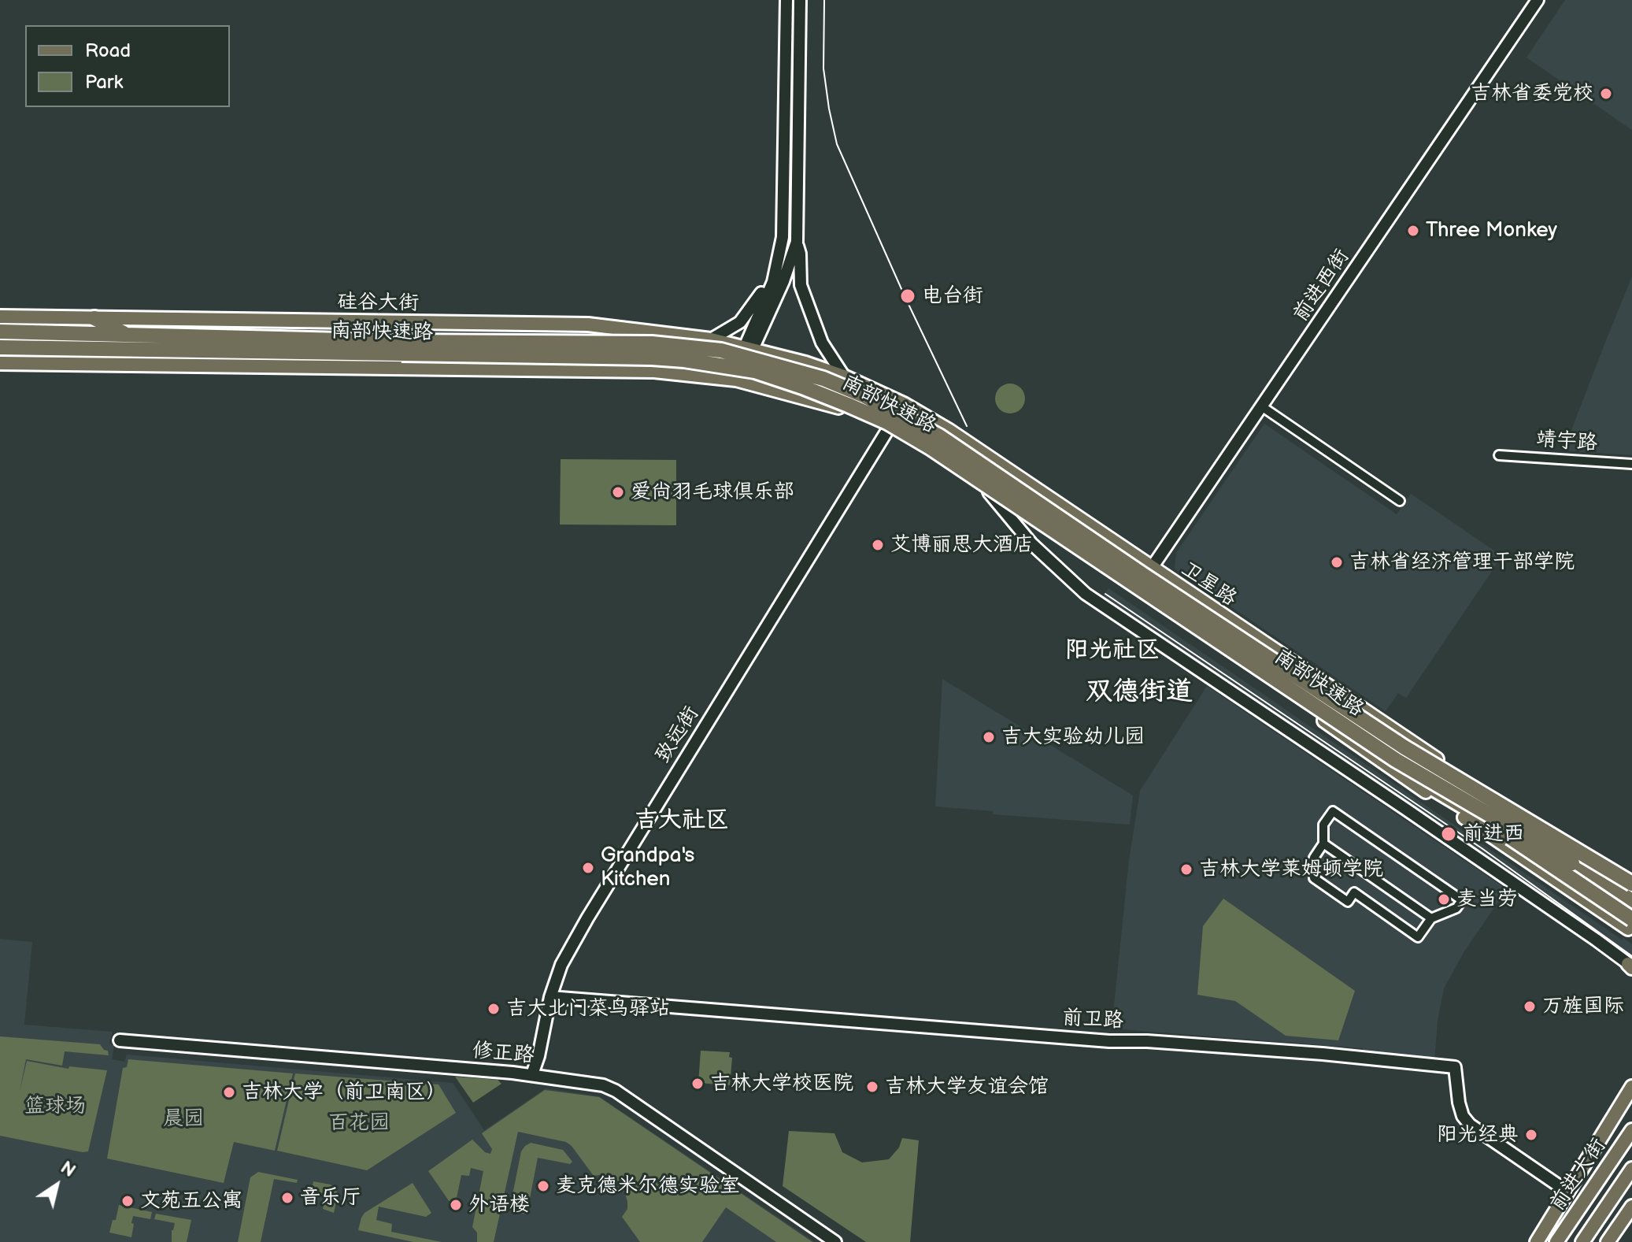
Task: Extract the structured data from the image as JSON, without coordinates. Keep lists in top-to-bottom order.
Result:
{
  "streets": {
    "highway": ["南部快速路"],
    "main road": ["硅谷大街", "卫星路", "前进大街"],
    "street": [
      "前进西街",
      "靖宇路",
      "致远街",
      "前卫路",
      "修正路"
    ]
  },
  "crossings": [
    ["前进西街", "卫星路"],
    ["硅谷大街", "卫星路"],
    ["致远街", "前卫路"],
    ["致远街", "修正路"]
  ],
  "districts": ["阳光社区", "双德街道", "吉大社区"],
  "parks": ["篮球场", "晨园", "百花园"],
  "places": [
    "吉林省委党校",
    "Three Monkey",
    "电台街",
    "爱尚羽毛球俱乐部",
    "艾博丽思大酒店",
    "吉林省经济管理干部学院",
    "吉大实验幼儿园",
    "前进西",
    "Grandpa's Kitchen",
    "吉林大学莱姆顿学院",
    "麦当劳",
    "万旌国际",
    "吉大北门菜鸟驿站",
    "吉林大学校医院",
    "吉林大学友谊会馆",
    "吉林大学（前卫南区）",
    "阳光经典",
    "麦克德米尔德实验室",
    "音乐厅",
    "文苑五公寓",
    "外语楼"
  ],
  "legend": ["Road", "Park"],
  "north": "top right"
}
